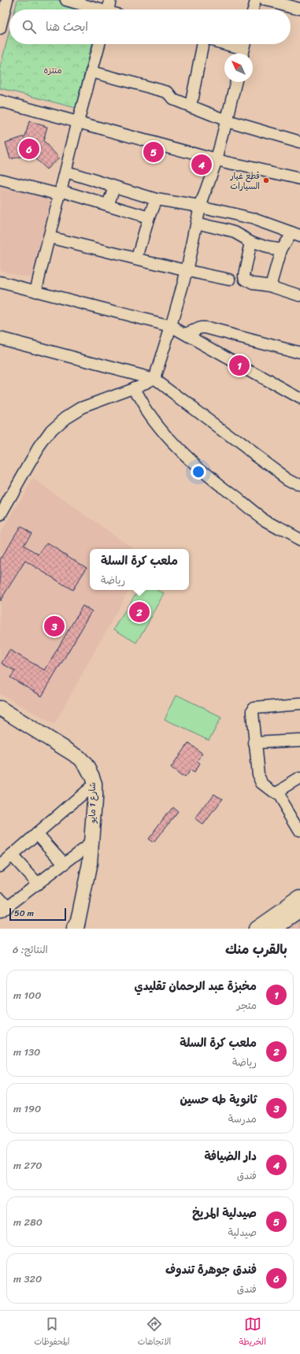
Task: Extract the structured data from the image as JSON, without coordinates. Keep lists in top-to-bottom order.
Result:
{
  "streets": {
    "main road": ["شارع 1 مايو"]
  },
  "parks": ["منتزه"],
  "places": ["قطع غيار السيارات"],
  "scale_bar": "50 m",
  "north": "top left",
  "page": {
    "search": "ابحث هنا",
    "pins": [
      "6",
      "5",
      "4",
      "1",
      "2",
      "3"
    ],
    "popup": ["ملعب كرة السلة", "رياضة"],
    "scale": "50 m",
    "heading": ["بالقرب منك", "النتائج: 6"],
    "list": [
      {
        "mark": "1",
        "name": "مخبزة عبد الرحمان تقليدي",
        "note": "متجر",
        "value": "100 m"
      },
      {
        "mark": "2",
        "name": "ملعب كرة السلة",
        "note": "رياضة",
        "value": "130 m"
      },
      {
        "mark": "3",
        "name": "ثانوية طه حسين",
        "note": "مدرسة",
        "value": "190 m"
      },
      {
        "mark": "4",
        "name": "دار الضيافة",
        "note": "فندق",
        "value": "270 m"
      },
      {
        "mark": "5",
        "name": "صيدلية المريخ",
        "note": "صيدلية",
        "value": "280 m"
      },
      {
        "mark": "6",
        "name": "فندق جوهرة تندوف",
        "note": "فندق",
        "value": "320 m"
      }
    ],
    "nav": ["الخريطة", "الاتجاهات", "المحفوظات"]
  }
}
